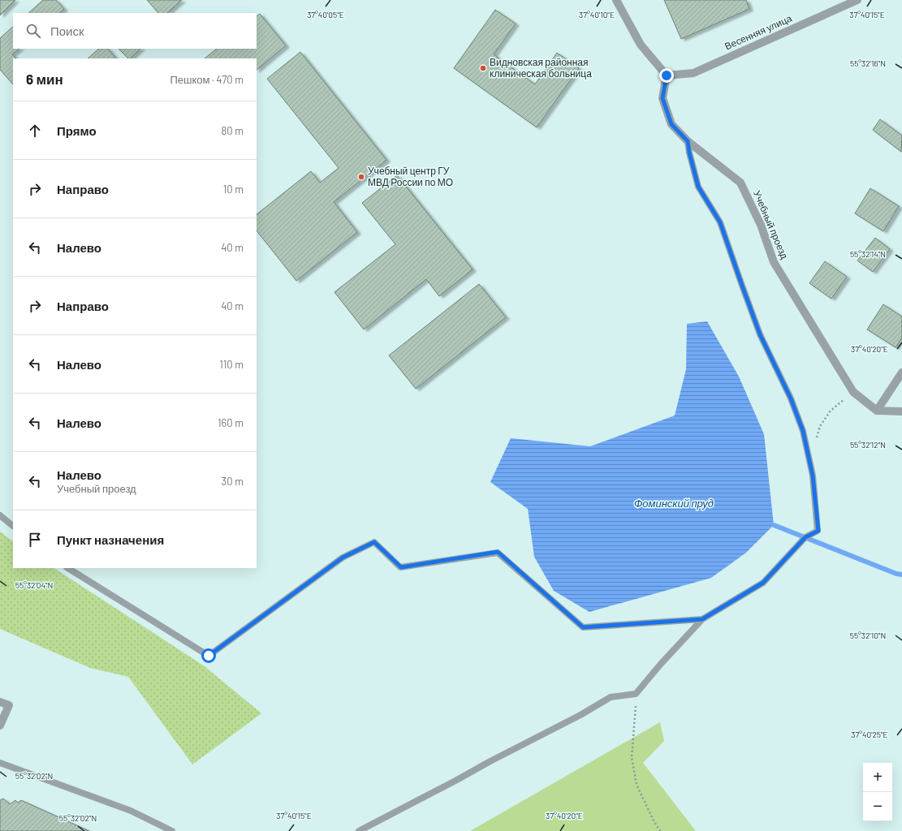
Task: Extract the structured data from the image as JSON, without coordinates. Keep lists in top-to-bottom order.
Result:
{
  "streets": {
    "street": ["Весенняя улица", "Учебный проезд"]
  },
  "crossings": [
    ["Весенняя улица", "Учебный проезд"]
  ],
  "water": ["Фоминский пруд"],
  "places": ["Видновская районная клиническая больница", "Учебный центр ГУ МВД России по МО"],
  "page": {
    "search": "Поиск",
    "heading": ["6 мин", "Пешком · 470 m"],
    "list": [
      ["Прямо", "80 m"],
      ["Направо", "10 m"],
      ["Налево", "40 m"],
      ["Направо", "40 m"],
      ["Налево", "110 m"],
      ["Налево", "160 m"],
      ["Налево", "Учебный проезд", "30 m"],
      "Пункт назначения"
    ],
    "map_buttons": ["+", "−"]
  },
  "coordinates": [
    "37°40'05\"E",
    "37°40'10\"E",
    "37°40'15\"E",
    "55°32'16\"N",
    "55°32'14\"N",
    "37°40'20\"E",
    "55°32'12\"N",
    "55°32'04\"N",
    "55°32'10\"N",
    "37°40'25\"E",
    "55°32'02\"N"
  ]
}
